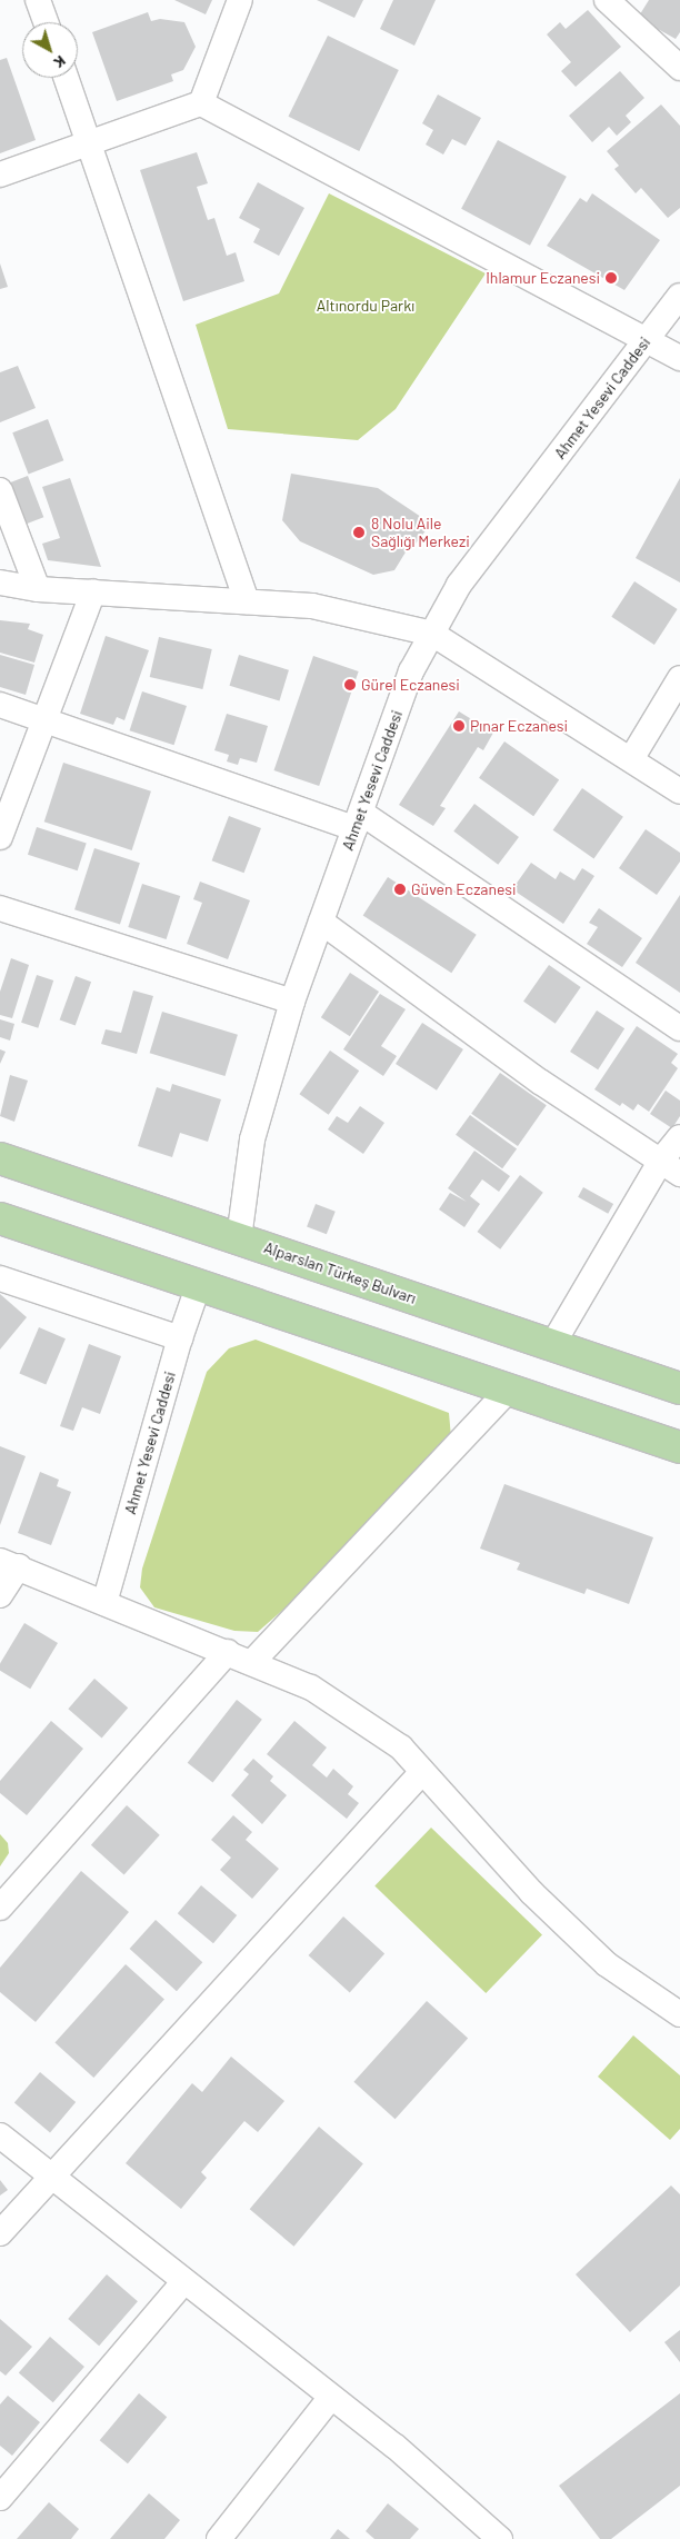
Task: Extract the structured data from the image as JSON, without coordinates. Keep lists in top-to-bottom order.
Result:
{
  "streets": {
    "main road": ["Alparslan Türkeş Bulvarı"],
    "street": ["Ahmet Yesevi Caddesi"]
  },
  "crossings": [
    ["Ahmet Yesevi Caddesi", "Alparslan Türkeş Bulvarı"]
  ],
  "parks": ["Altınordu Parkı"],
  "places": [
    "Ihlamur Eczanesi",
    "8 Nolu Aile Sağlığı Merkezi",
    "Gürel Eczanesi",
    "Pınar Eczanesi",
    "Güven Eczanesi"
  ],
  "north": "bottom right"
}
